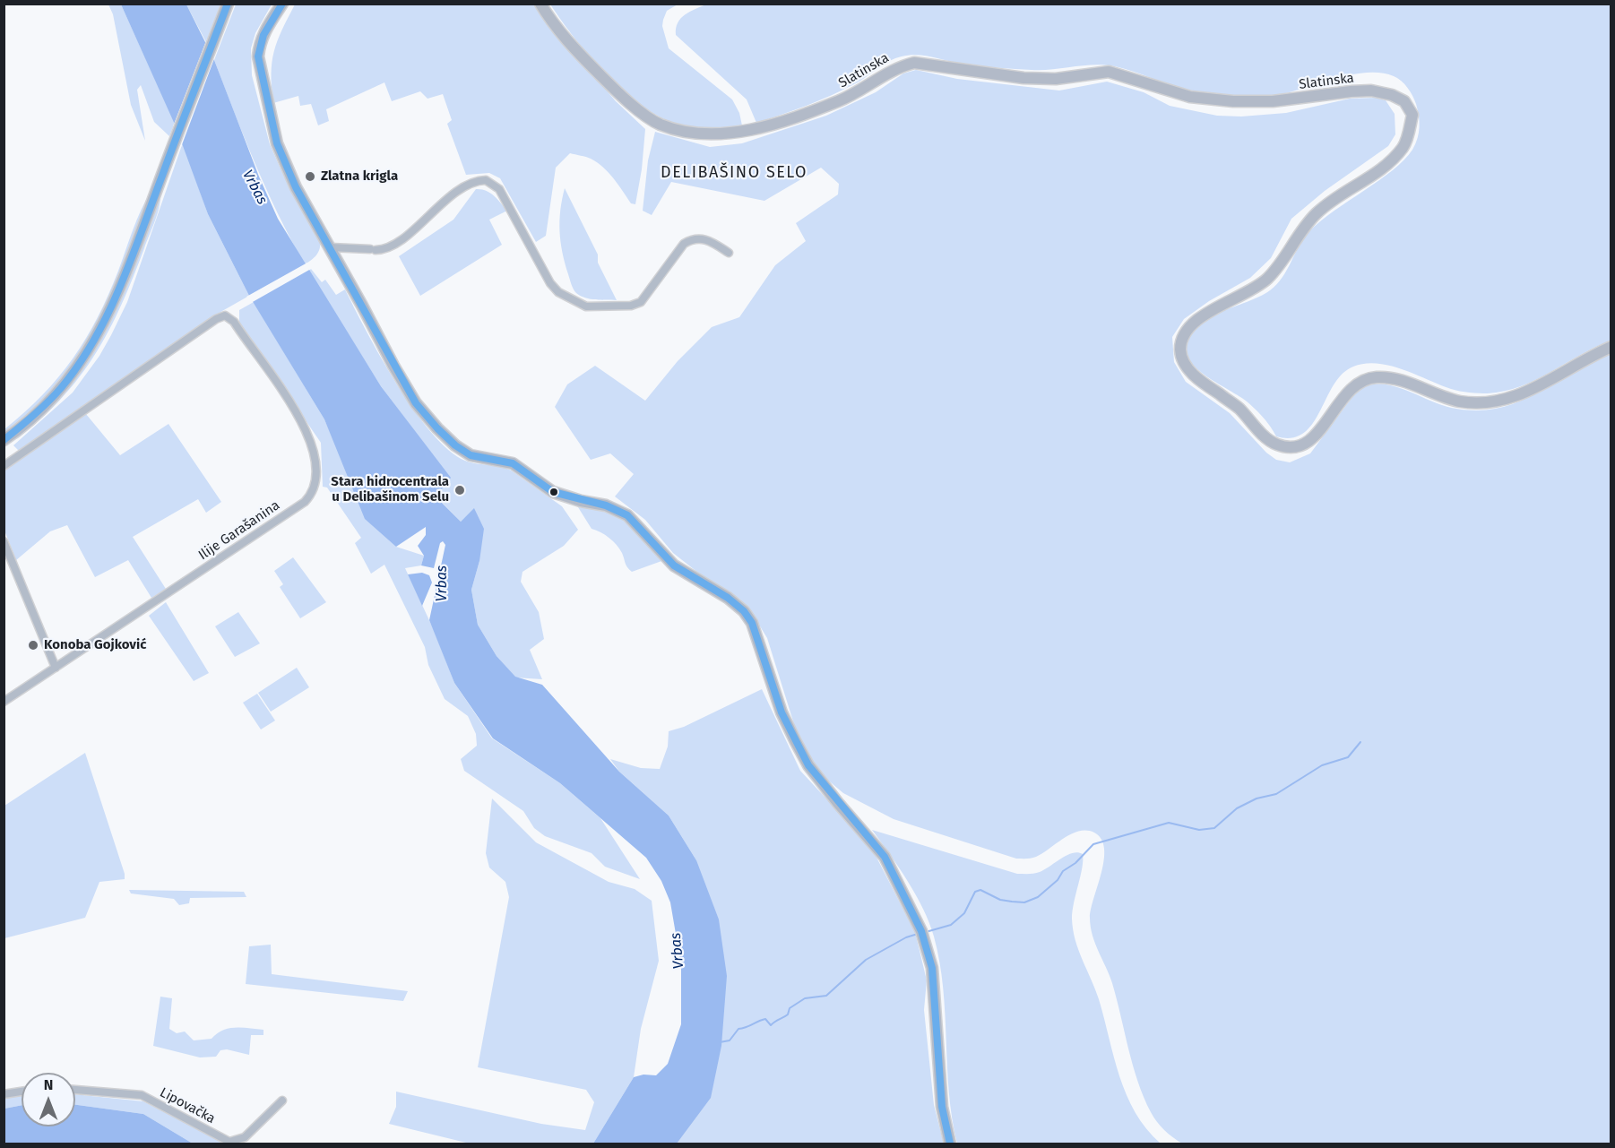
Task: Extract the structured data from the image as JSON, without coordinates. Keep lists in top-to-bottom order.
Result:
{
  "streets": {
    "street": ["Slatinska", "Ilije Garašanina", "Lipovačka"]
  },
  "districts": ["DELIBAŠINO SELO"],
  "water": ["Vrbas"],
  "places": ["Zlatna krigla", "Stara hidrocentrala u Delibašinom Selu", "Konoba Gojković"],
  "north": "top"
}
